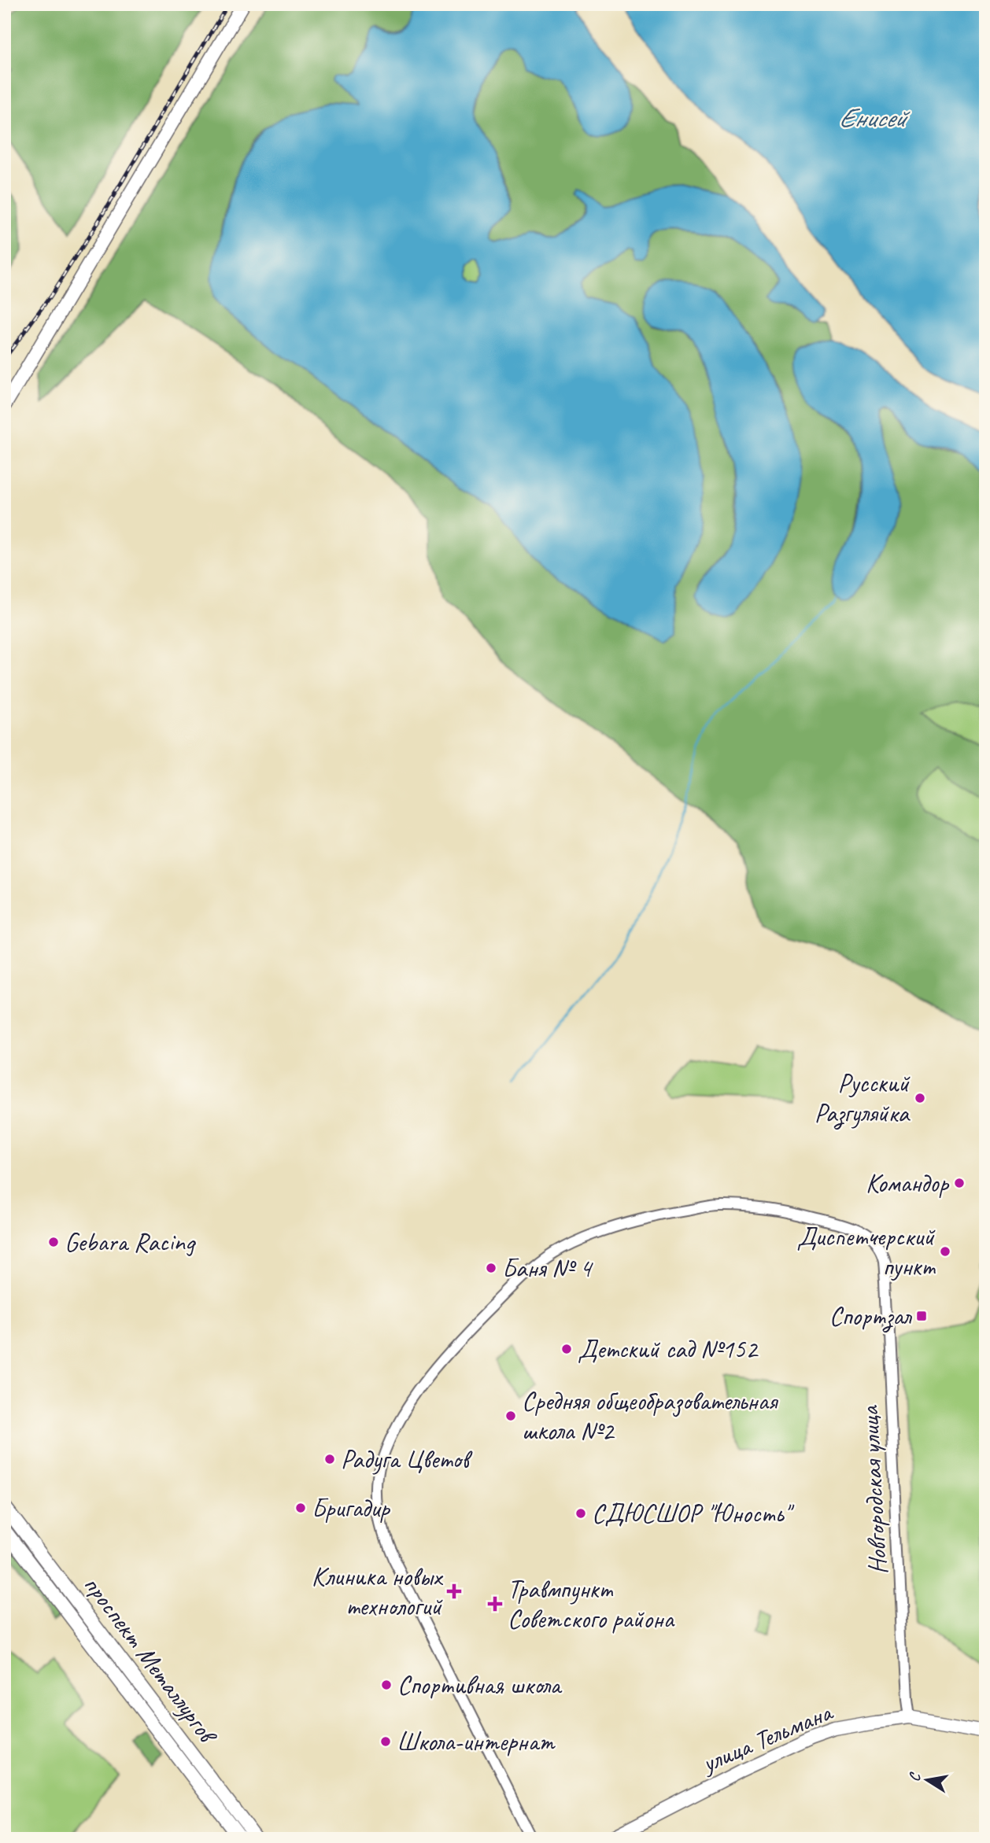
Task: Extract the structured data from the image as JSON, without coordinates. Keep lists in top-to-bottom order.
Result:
{
  "streets": {
    "main road": ["проспект Металлургов", "улица Тельмана"],
    "street": ["Новгородская улица"]
  },
  "crossings": [
    ["Новгородская улица", "улица Тельмана"]
  ],
  "water": ["Енисей"],
  "places": {
    "other": [
      "Русский Разгуляйка",
      "Командор",
      "Gebara Racing",
      "Диспетчерский пункт",
      "Баня № 4",
      "Детский сад №152",
      "Средняя общеобразовательная школа №2",
      "Радуга Цветов",
      "Бригадир",
      "СДЮСШОР \"Юность\"",
      "Спортивная школа",
      "Школа-интернат"
    ],
    "transit": ["Спортзал"],
    "health": ["Клиника новых технологий", "Травмпункт Советского района"]
  },
  "north": "left"
}
